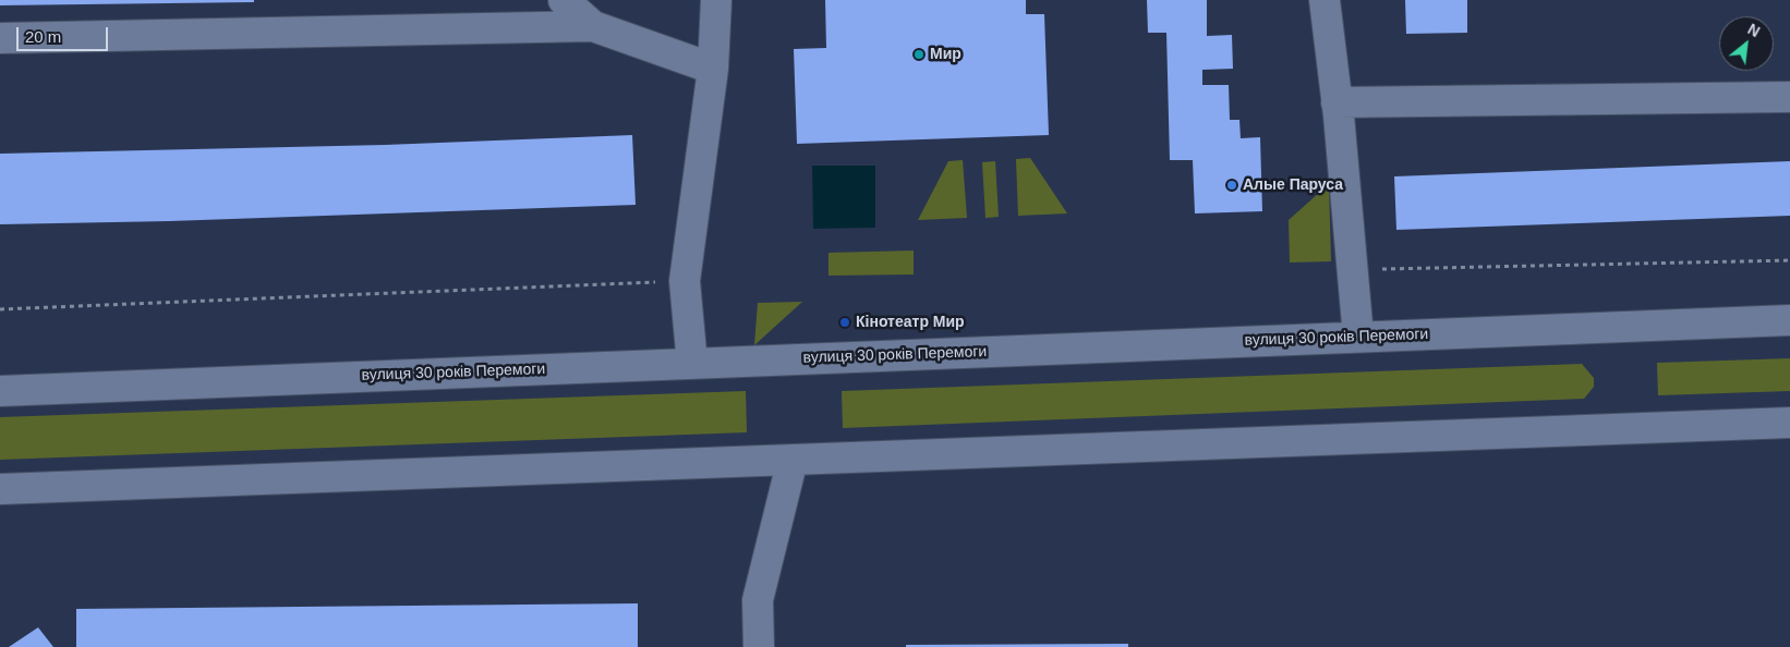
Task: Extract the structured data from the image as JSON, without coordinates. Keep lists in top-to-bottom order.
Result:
{
  "streets": {
    "street": ["вулиця 30 років Перемоги"]
  },
  "places": ["Мир", "Алые Паруса", "Кінотеатр Мир"],
  "scale_bar": "20 m",
  "north": "top right"
}
